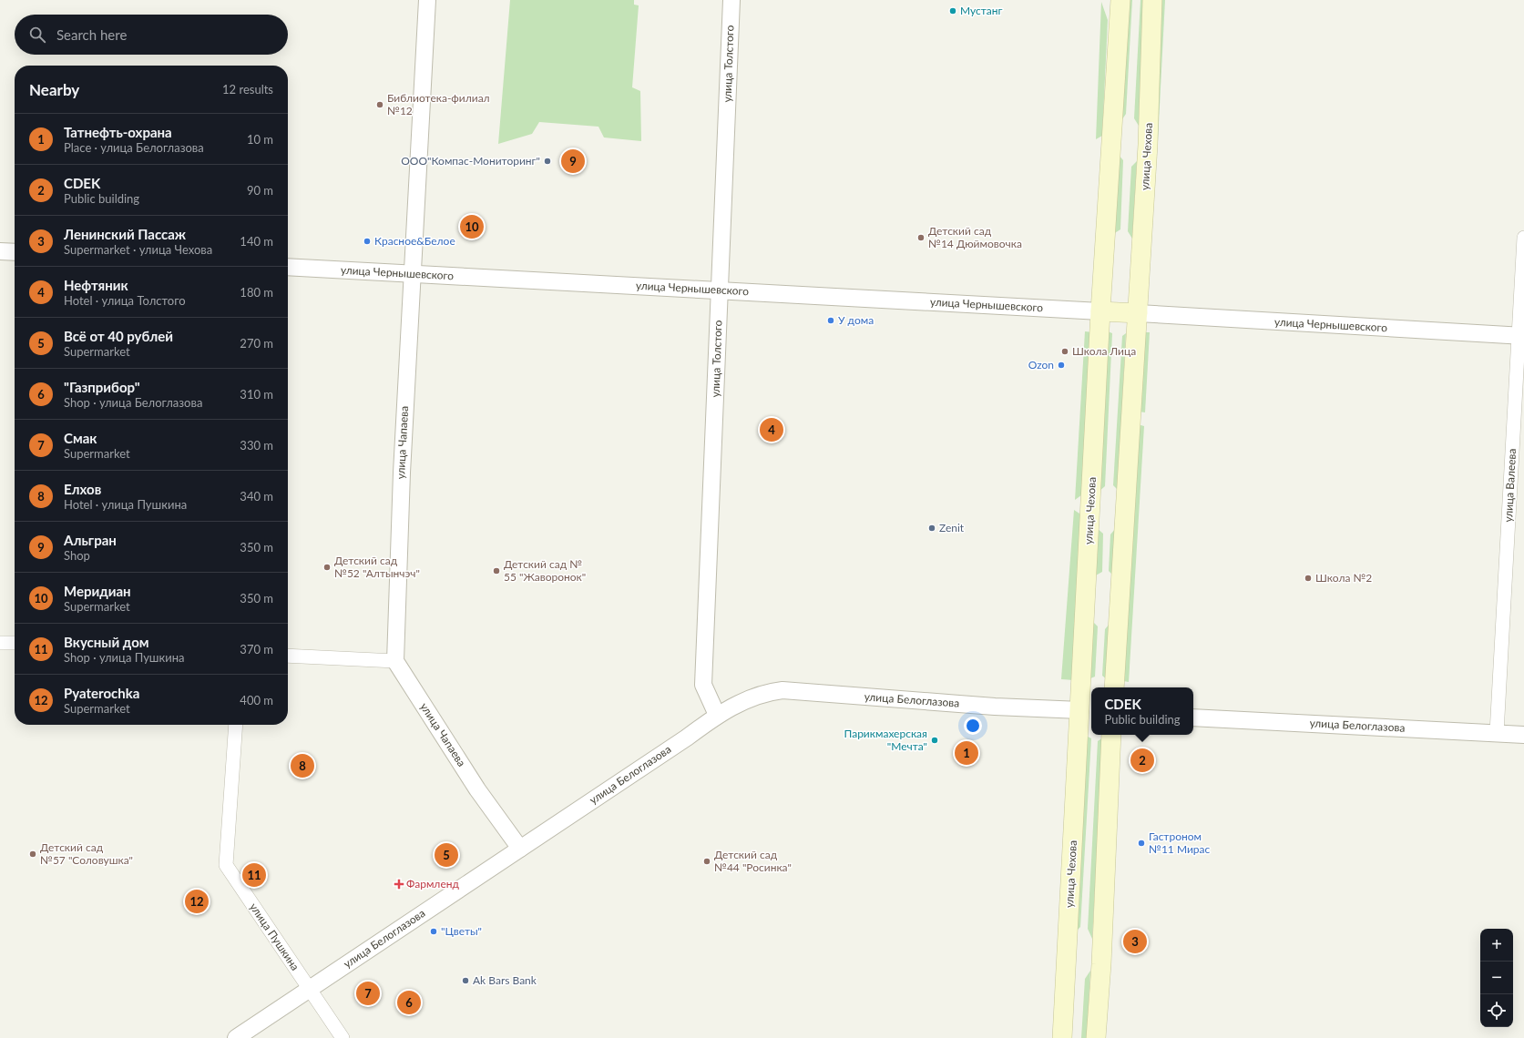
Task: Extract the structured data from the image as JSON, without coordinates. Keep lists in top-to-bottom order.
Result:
{
  "streets": {
    "main road": ["улица Чехова"],
    "street": [
      "улица Толстого",
      "улица Чернышевского",
      "улица Чапаева",
      "улица Валеева",
      "улица Белоглазова",
      "улица Пушкина"
    ]
  },
  "crossings": [
    ["улица Толстого", "улица Чернышевского"],
    ["улица Толстого", "улица Белоглазова"],
    ["улица Чехова", "улица Чернышевского"],
    ["улица Чехова", "улица Белоглазова"],
    ["улица Чернышевского", "улица Чапаева"],
    ["улица Чернышевского", "улица Валеева"],
    ["улица Чапаева", "улица Белоглазова"],
    ["улица Валеева", "улица Белоглазова"],
    ["улица Белоглазова", "улица Пушкина"]
  ],
  "places": {
    "other": [
      "Мустанг",
      "Библиотека-филиал №12",
      "ООО\"Компас-Мониторинг\"",
      "Детский сад №14 Дюймовочка",
      "Красное&Белое",
      "У дома",
      "Школа Лица",
      "Ozon",
      "Zenit",
      "Детский сад №52 \"Алтынчэч\"",
      "Детский сад № 55 \"Жаворонок\"",
      "Школа №2",
      "Парикмахерская \"Мечта\"",
      "Гастроном №11 Мирас",
      "Детский сад №57 \"Соловушка\"",
      "Детский сад №44 \"Росинка\"",
      "\"Цветы\"",
      "Ak Bars Bank"
    ],
    "health": ["Фармленд"]
  },
  "page": {
    "search": "Search here",
    "heading": ["Nearby", "12 results"],
    "list": [
      {
        "mark": "1",
        "name": "Татнефть-охрана",
        "note": "Place · улица Белоглазова",
        "value": "10 m"
      },
      {
        "mark": "2",
        "name": "CDEK",
        "note": "Public building",
        "value": "90 m"
      },
      {
        "mark": "3",
        "name": "Ленинский Пассаж",
        "note": "Supermarket · улица Чехова",
        "value": "140 m"
      },
      {
        "mark": "4",
        "name": "Нефтяник",
        "note": "Hotel · улица Толстого",
        "value": "180 m"
      },
      {
        "mark": "5",
        "name": "Всё от 40 рублей",
        "note": "Supermarket",
        "value": "270 m"
      },
      {
        "mark": "6",
        "name": "\"Газприбор\"",
        "note": "Shop · улица Белоглазова",
        "value": "310 m"
      },
      {
        "mark": "7",
        "name": "Смак",
        "note": "Supermarket",
        "value": "330 m"
      },
      {
        "mark": "8",
        "name": "Елхов",
        "note": "Hotel · улица Пушкина",
        "value": "340 m"
      },
      {
        "mark": "9",
        "name": "Альгран",
        "note": "Shop",
        "value": "350 m"
      },
      {
        "mark": "10",
        "name": "Меридиан",
        "note": "Supermarket",
        "value": "350 m"
      },
      {
        "mark": "11",
        "name": "Вкусный дом",
        "note": "Shop · улица Пушкина",
        "value": "370 m"
      },
      {
        "mark": "12",
        "name": "Pyaterochka",
        "note": "Supermarket",
        "value": "400 m"
      }
    ],
    "pins": [
      "9",
      "10",
      "4",
      "1",
      "2",
      "8",
      "5",
      "11",
      "12",
      "3",
      "7",
      "6"
    ],
    "popup": ["CDEK", "Public building"],
    "map_buttons": ["+", "−"]
  }
}
